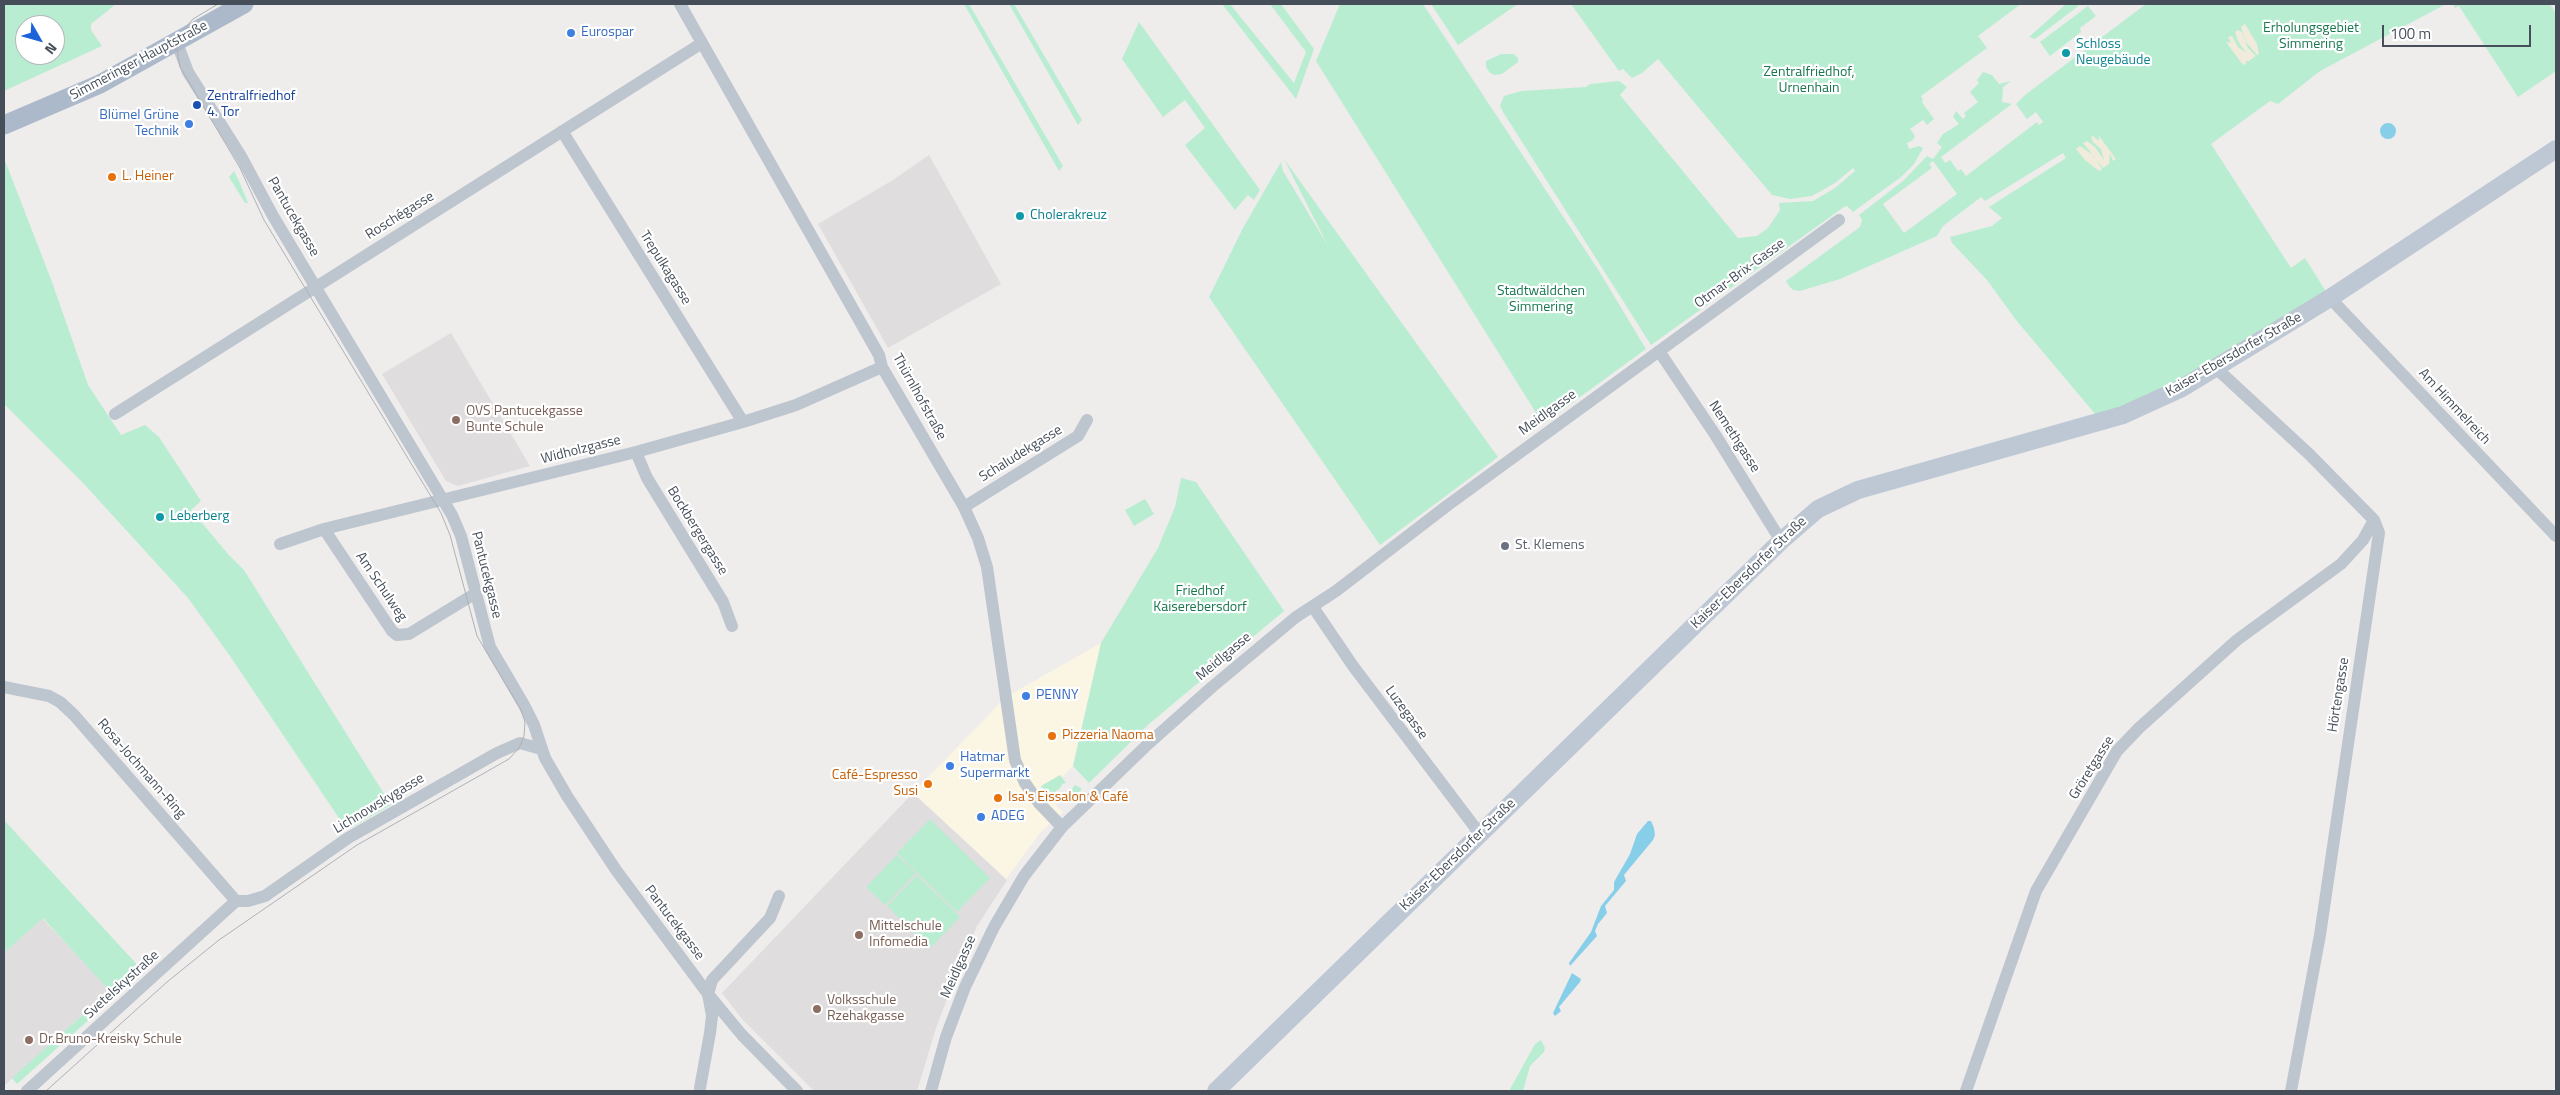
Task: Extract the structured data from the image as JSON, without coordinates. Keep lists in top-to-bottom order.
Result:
{
  "streets": {
    "main road": ["Simmeringer Hauptstraße", "Kaiser-Ebersdorfer Straße"],
    "street": [
      "Roschégasse",
      "Pantucekgasse",
      "Trepulkagasse",
      "Otmar-Brix-Gasse",
      "Thürnlhofstraße",
      "Am Himmelreich",
      "Meidlgasse",
      "Nemethgasse",
      "Widholzgasse",
      "Schaludekgasse",
      "Bockbergergasse",
      "Am Schulweg",
      "Hörtengasse",
      "Luzegasse",
      "Gröretgasse",
      "Rosa-Jochmann-Ring",
      "Lichnowskygasse",
      "Svetelskystraße"
    ]
  },
  "crossings": [
    ["Simmeringer Hauptstraße", "Pantucekgasse"],
    ["Roschégasse", "Pantucekgasse"],
    ["Roschégasse", "Trepulkagasse"],
    ["Roschégasse", "Thürnlhofstraße"],
    ["Pantucekgasse", "Widholzgasse"],
    ["Pantucekgasse", "Am Schulweg"],
    ["Pantucekgasse", "Lichnowskygasse"],
    ["Trepulkagasse", "Widholzgasse"],
    ["Otmar-Brix-Gasse", "Meidlgasse"],
    ["Otmar-Brix-Gasse", "Nemethgasse"],
    ["Kaiser-Ebersdorfer Straße", "Am Himmelreich"],
    ["Kaiser-Ebersdorfer Straße", "Nemethgasse"],
    ["Kaiser-Ebersdorfer Straße", "Luzegasse"],
    ["Thürnlhofstraße", "Meidlgasse"],
    ["Thürnlhofstraße", "Widholzgasse"],
    ["Thürnlhofstraße", "Schaludekgasse"],
    ["Meidlgasse", "Nemethgasse"],
    ["Meidlgasse", "Luzegasse"],
    ["Widholzgasse", "Bockbergergasse"],
    ["Widholzgasse", "Am Schulweg"],
    ["Hörtengasse", "Gröretgasse"],
    ["Rosa-Jochmann-Ring", "Lichnowskygasse"],
    ["Rosa-Jochmann-Ring", "Svetelskystraße"],
    ["Lichnowskygasse", "Svetelskystraße"]
  ],
  "parks": [
    "Erholungsgebiet Simmering",
    "Zentralfriedhof, Urnenhain",
    "Stadtwäldchen Simmering",
    "Friedhof Kaiserebersdorf"
  ],
  "places": [
    "Eurospar",
    "Schloss Neugebäude",
    "Zentralfriedhof 4. Tor",
    "Blümel Grüne Technik",
    "L. Heiner",
    "Cholerakreuz",
    "OVS Pantucekgasse Bunte Schule",
    "Leberberg",
    "St. Klemens",
    "PENNY",
    "Pizzeria Naoma",
    "Hatmar Supermarkt",
    "Café-Espresso Susi",
    "Isa's Eissalon & Café",
    "ADEG",
    "Mittelschule Infomedia",
    "Volksschule Rzehakgasse",
    "Dr.Bruno-Kreisky Schule"
  ],
  "scale_bar": "100 m",
  "north": "bottom right"
}
